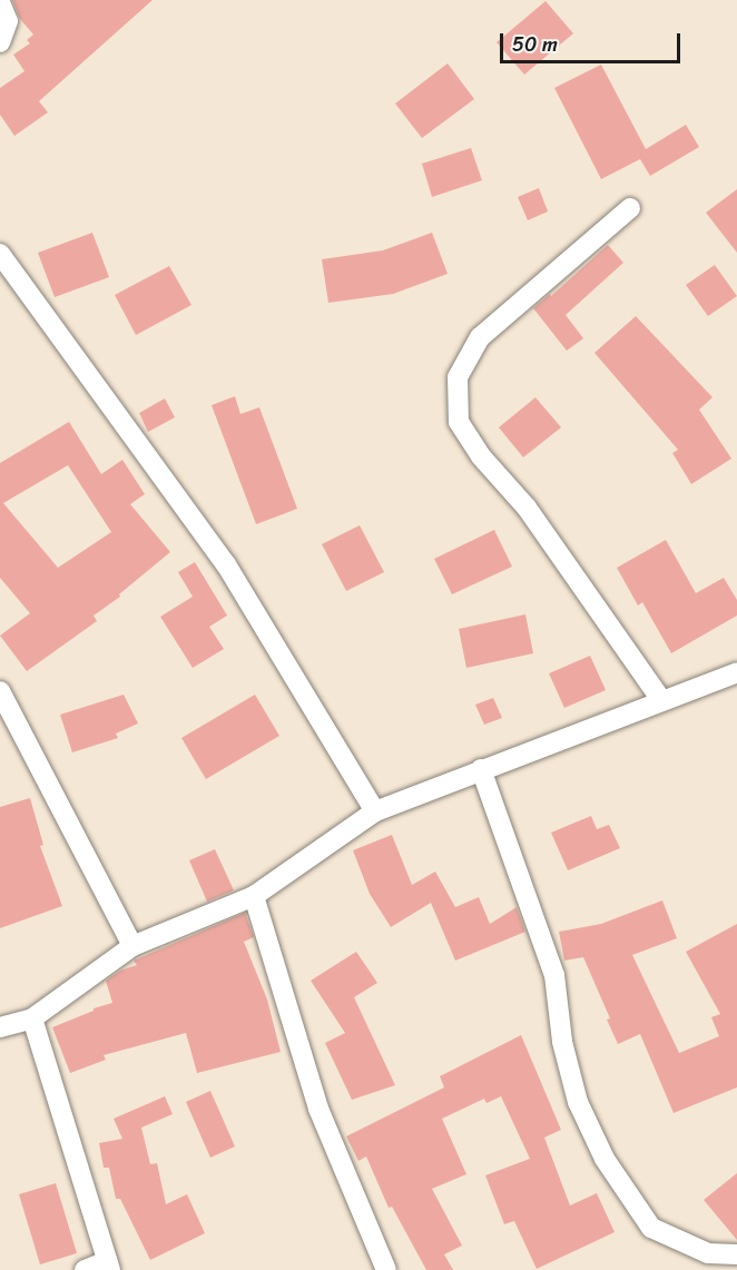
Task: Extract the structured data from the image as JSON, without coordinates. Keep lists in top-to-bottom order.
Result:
{
  "scale_bar": "50 m"
}
